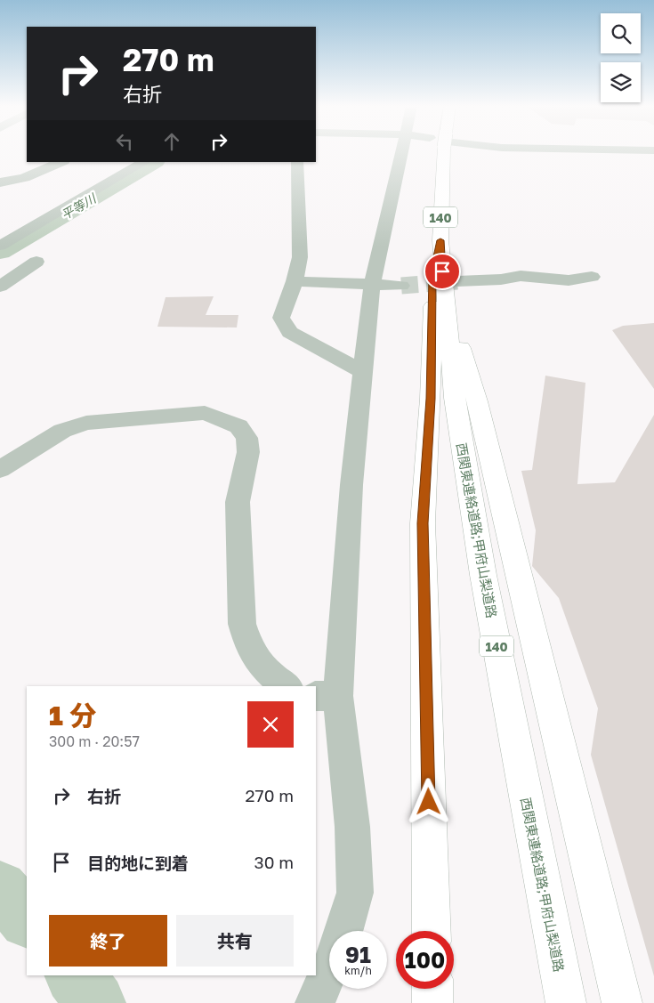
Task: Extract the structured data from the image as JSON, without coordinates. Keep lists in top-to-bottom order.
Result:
{
  "streets": {
    "highway": ["140", "西関東連絡道路;甲府山梨道路"]
  },
  "water": ["平等川"],
  "page": {
    "turn": ["270 m", "右折"],
    "heading": ["1 分", "300 m · 20:57"],
    "list": [
      {
        "name": "右折",
        "value": "270 m"
      },
      {
        "name": "目的地に到着",
        "value": "30 m"
      }
    ],
    "buttons": ["終了", "共有"],
    "speed": "91 km/h",
    "limit": "100"
  }
}
